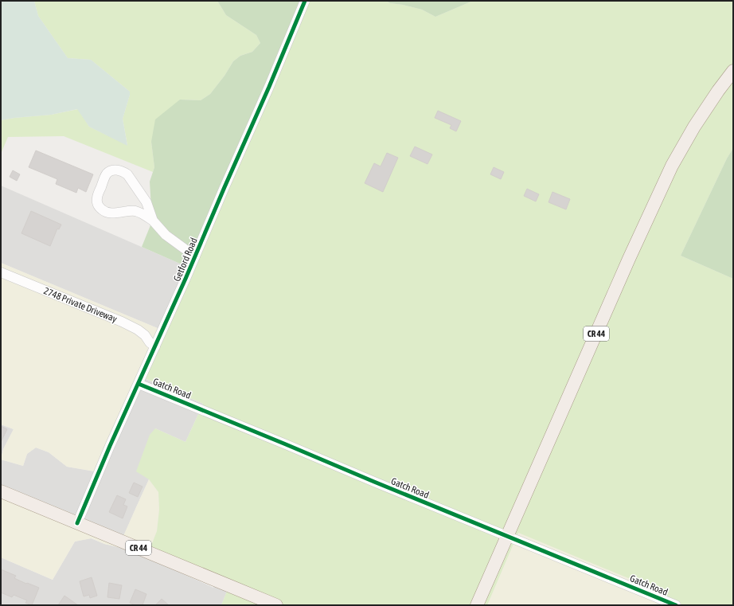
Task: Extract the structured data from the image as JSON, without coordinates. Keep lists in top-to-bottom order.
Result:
{
  "streets": {
    "main road": ["CR 44"],
    "street": ["Getford Road", "2748 Private Driveway", "Gatch Road"]
  },
  "crossings": [
    ["Getford Road", "2748 Private Driveway"],
    ["Getford Road", "CR 44"],
    ["Getford Road", "Gatch Road"],
    ["CR 44", "Gatch Road"]
  ]
}
